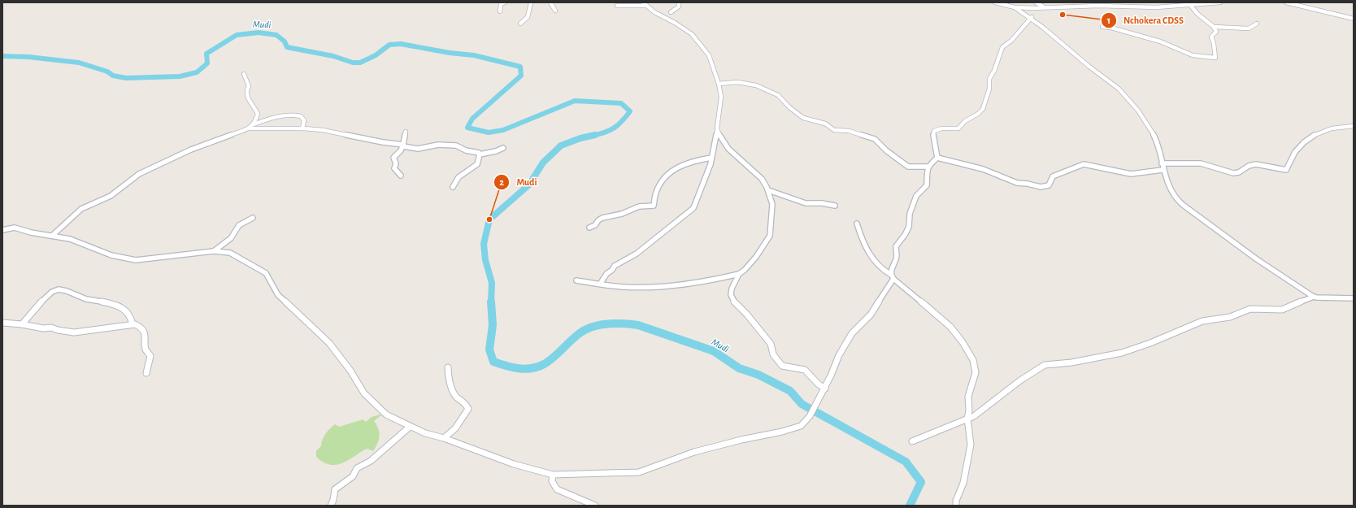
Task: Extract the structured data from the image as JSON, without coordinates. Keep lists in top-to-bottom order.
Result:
{
  "water": ["Mudi"],
  "places": ["Nchokera CDSS", "Mudi"]
}
